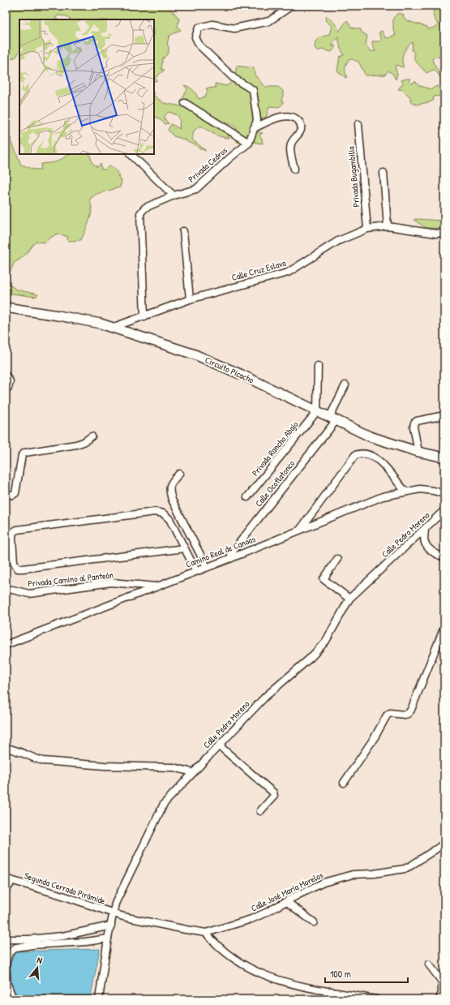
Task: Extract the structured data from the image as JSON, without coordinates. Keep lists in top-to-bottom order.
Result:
{
  "streets": {
    "main road": ["Circuito Picacho"],
    "street": [
      "Privada Cedros",
      "Privada Bugambilia",
      "Calle Cruz Eslava",
      "Privada Rancho Abajo",
      "Calle Ocotlatonco",
      "Calle Pedro Moreno",
      "Camino Real de Canoas",
      "Privada Camino al Panteón",
      "Segunda Cerrada Pirámide",
      "Calle José María Morelos"
    ]
  },
  "crossings": [
    ["Privada Cedros", "Calle Cruz Eslava"],
    ["Privada Bugambilia", "Calle Cruz Eslava"],
    ["Calle Cruz Eslava", "Circuito Picacho"],
    ["Circuito Picacho", "Privada Rancho Abajo"],
    ["Circuito Picacho", "Calle Ocotlatonco"],
    ["Calle Ocotlatonco", "Camino Real de Canoas"],
    ["Calle Pedro Moreno", "Segunda Cerrada Pirámide"],
    ["Calle Pedro Moreno", "Calle José María Morelos"],
    ["Camino Real de Canoas", "Privada Camino al Panteón"],
    ["Segunda Cerrada Pirámide", "Calle José María Morelos"]
  ],
  "scale_bar": "100 m",
  "north": "top"
}
